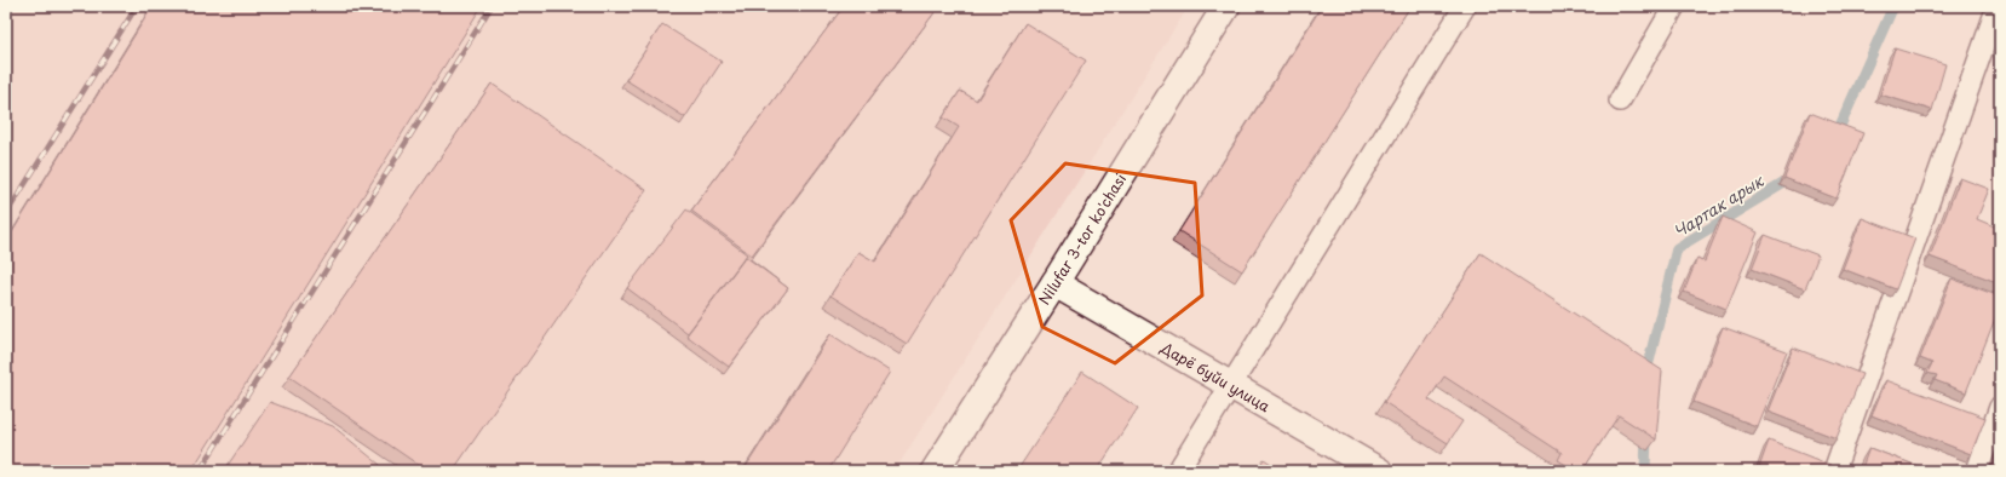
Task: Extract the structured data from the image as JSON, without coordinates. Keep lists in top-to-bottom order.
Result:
{
  "streets": {
    "street": ["Nilufar 3-tor ko'chasi", "Дарё буйи улица"]
  },
  "crossings": [
    ["Nilufar 3-tor ko'chasi", "Дарё буйи улица"]
  ],
  "water": ["Чартак арык"]
}
